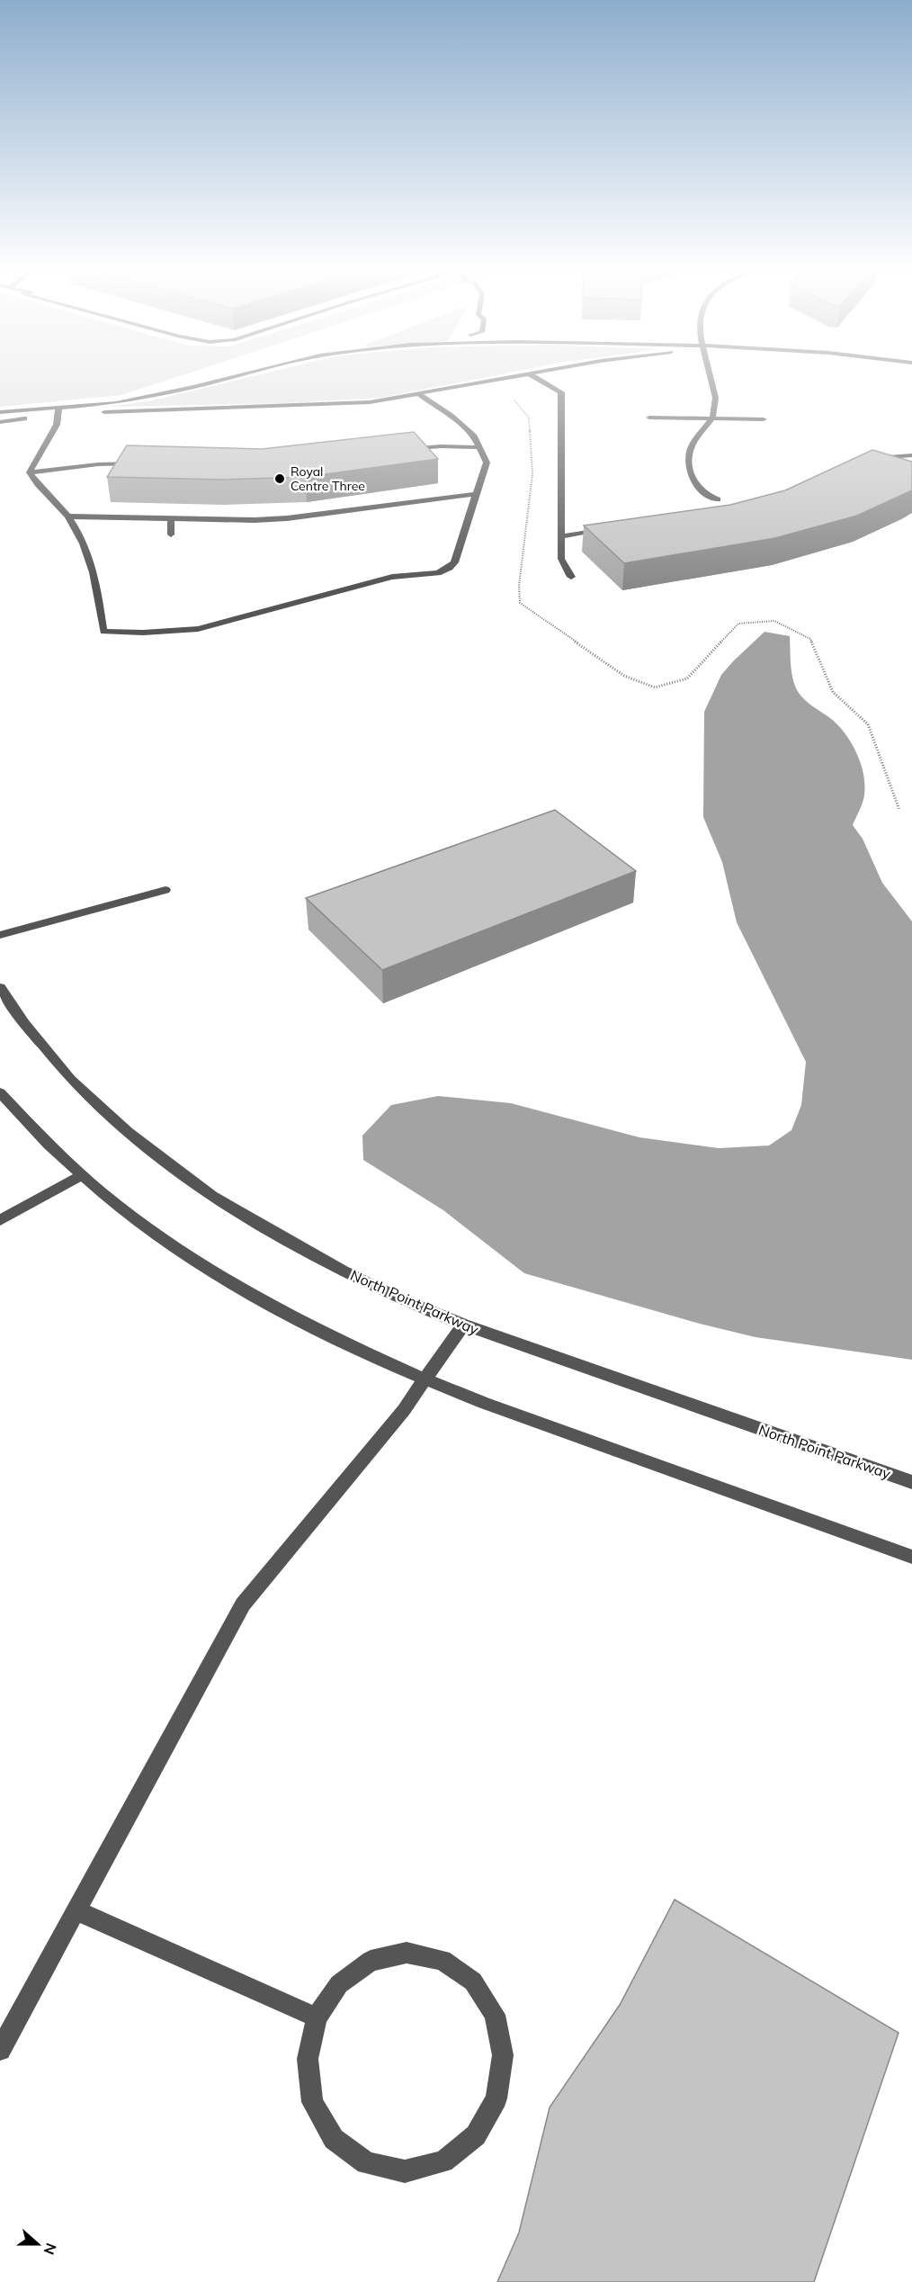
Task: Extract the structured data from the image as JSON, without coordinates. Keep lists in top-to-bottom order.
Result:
{
  "streets": {
    "street": ["North Point Parkway"]
  },
  "places": ["Royal Centre Three"],
  "north": "right"
}
